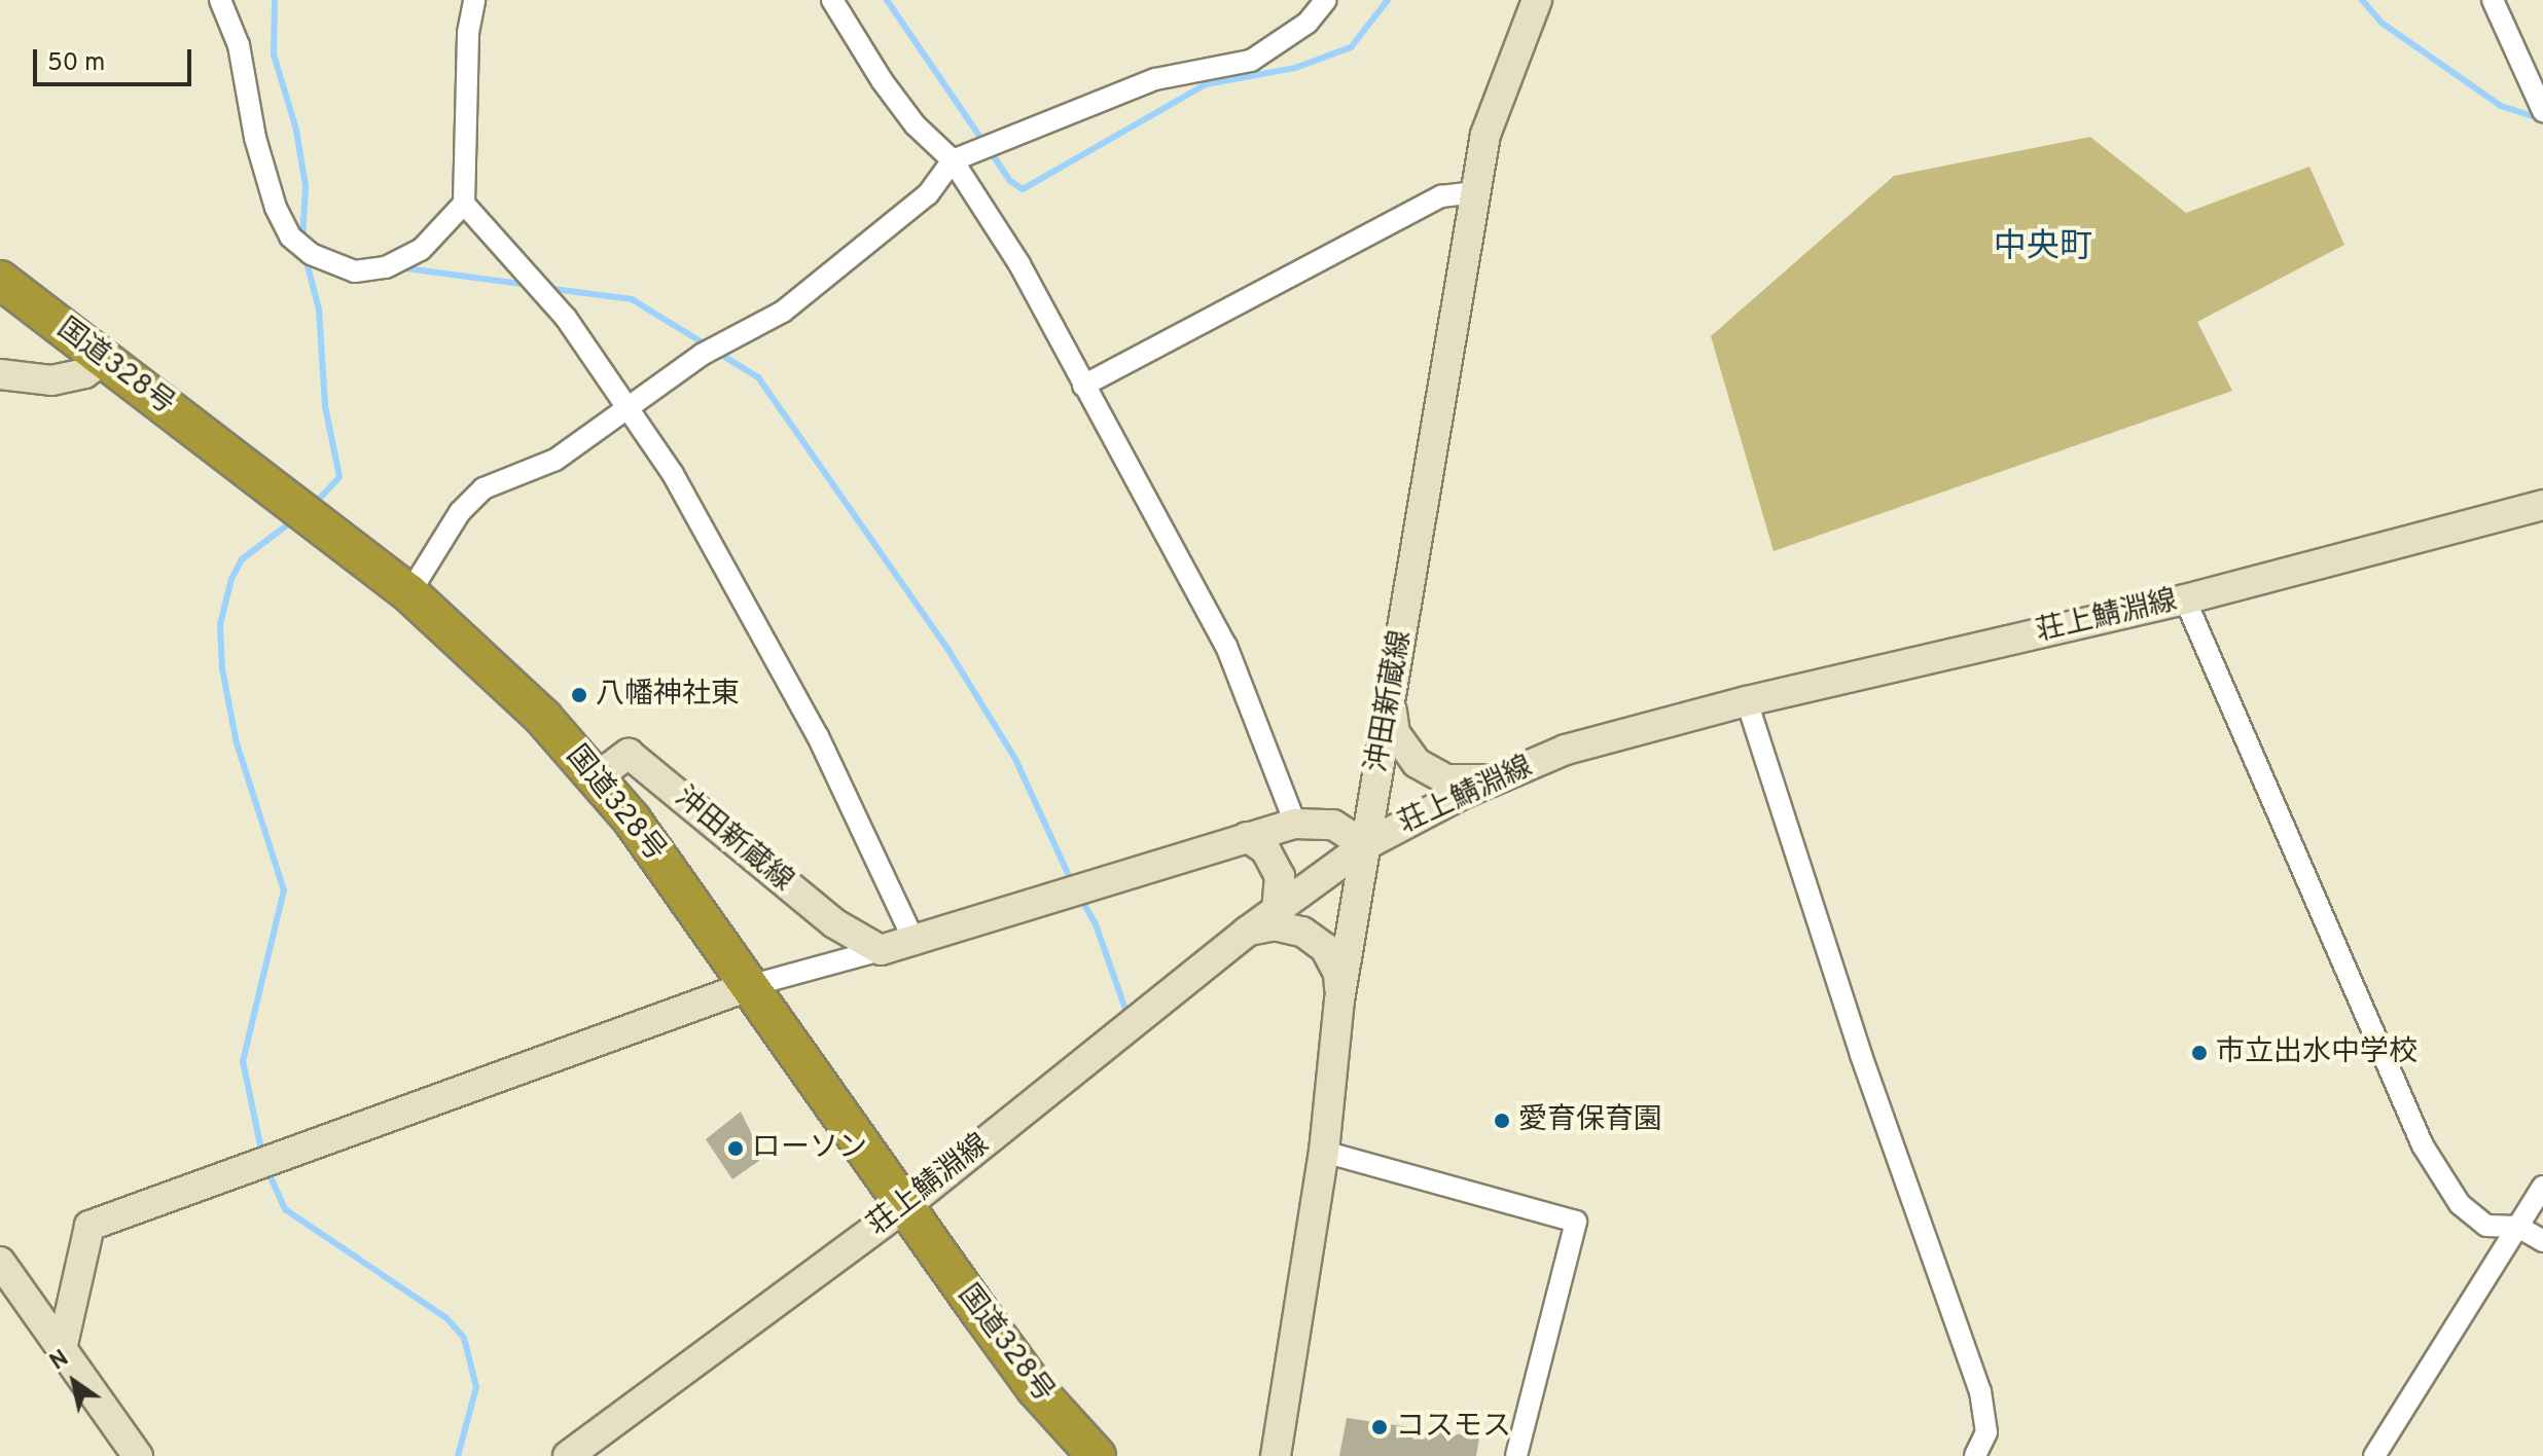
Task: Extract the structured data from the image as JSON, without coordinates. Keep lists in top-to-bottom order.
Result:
{
  "streets": {
    "highway": ["国道328号"],
    "main road": ["荘上鯖淵線", "沖田新蔵線"]
  },
  "crossings": [
    ["国道328号", "荘上鯖淵線"],
    ["国道328号", "沖田新蔵線"],
    ["荘上鯖淵線", "沖田新蔵線"]
  ],
  "districts": ["中央町"],
  "places": [
    "八幡神社東",
    "市立出水中学校",
    "愛育保育園",
    "ローソン",
    "コスモス"
  ],
  "scale_bar": "50 m",
  "north": "top left"
}
